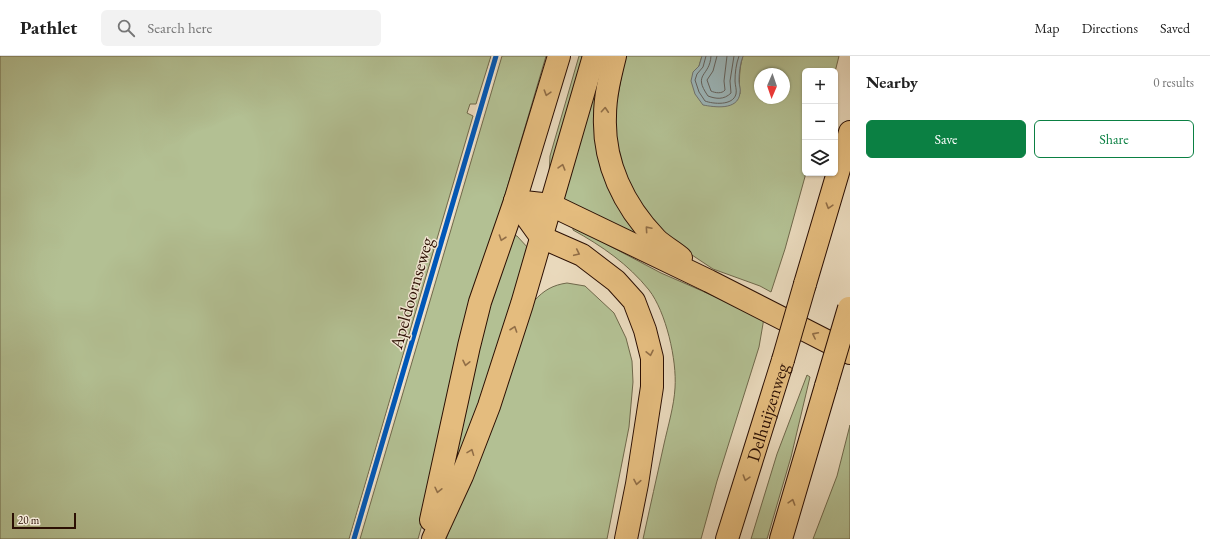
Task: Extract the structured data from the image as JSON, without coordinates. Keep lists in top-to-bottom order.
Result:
{
  "streets": {
    "main road": ["Delhuijzenweg"],
    "cycle path": ["Apeldoornseweg"]
  },
  "scale_bar": "20 m",
  "north": "bottom",
  "page": {
    "header": "Pathlet",
    "search": "Search here",
    "nav": ["Map", "Directions", "Saved"],
    "heading": ["Nearby", "0 results"],
    "map_buttons": ["+", "−"],
    "buttons": ["Save", "Share"],
    "scale": "20 m"
  }
}
